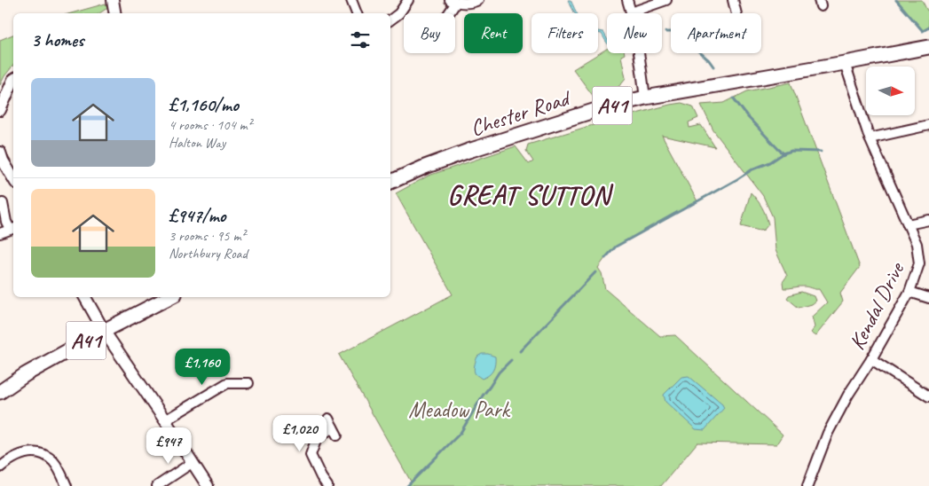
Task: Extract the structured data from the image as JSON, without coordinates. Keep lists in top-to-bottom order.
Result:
{
  "streets": {
    "main road": ["A41", "Chester Road"],
    "street": ["Kendal Drive"]
  },
  "crossings": [
    ["Chester Road", "Kendal Drive"]
  ],
  "districts": ["GREAT SUTTON"],
  "parks": ["Meadow Park"],
  "north": "right",
  "page": {
    "chip": [
      "Buy",
      "Rent",
      "Filters",
      "New",
      "Apartment"
    ],
    "heading": "3 homes",
    "list": [
      {
        "name": "£1,160/mo",
        "note": "4 rooms · 104 m² · Halton Way"
      },
      {
        "name": "£947/mo",
        "note": "3 rooms · 95 m² · Northbury Road"
      }
    ],
    "price": ["£1,160", "£1,020", "£947"]
  }
}
